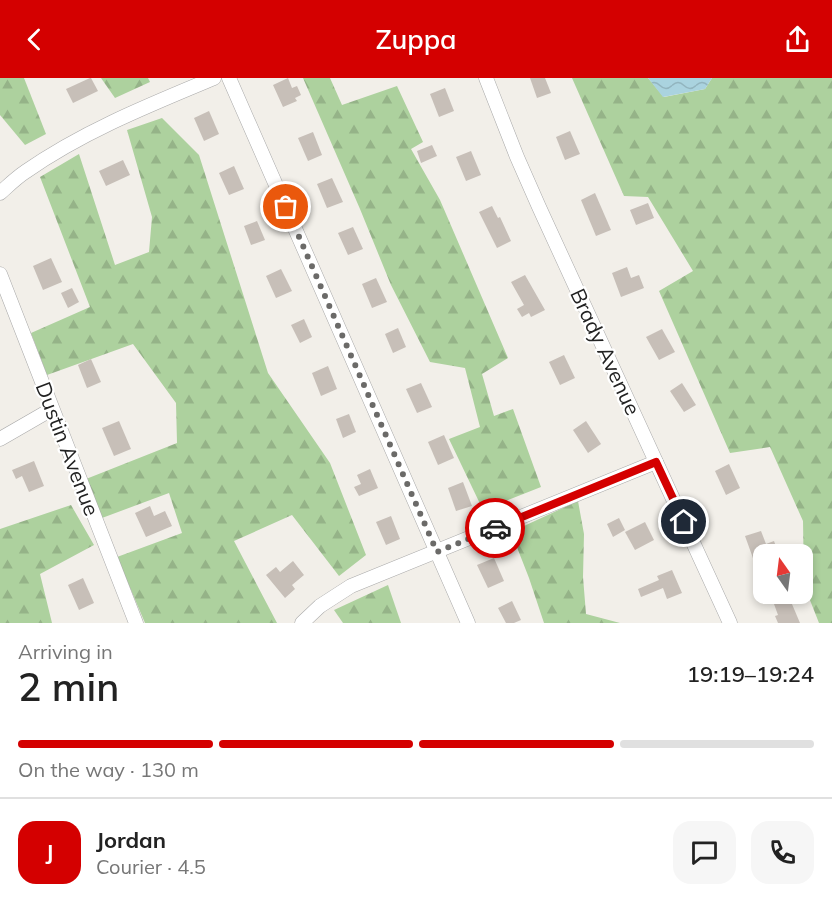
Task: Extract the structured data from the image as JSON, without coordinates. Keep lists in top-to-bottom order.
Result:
{
  "streets": {
    "street": ["Brady Avenue", "Dustin Avenue"]
  },
  "north": "top",
  "page": {
    "header": "Zuppa",
    "heading": ["2 min", "Arriving in", "19:19–19:24"],
    "panel": ["Jordan", "Courier · 4.5"],
    "bar": "On the way · 130 m",
    "round": "J"
  }
}
